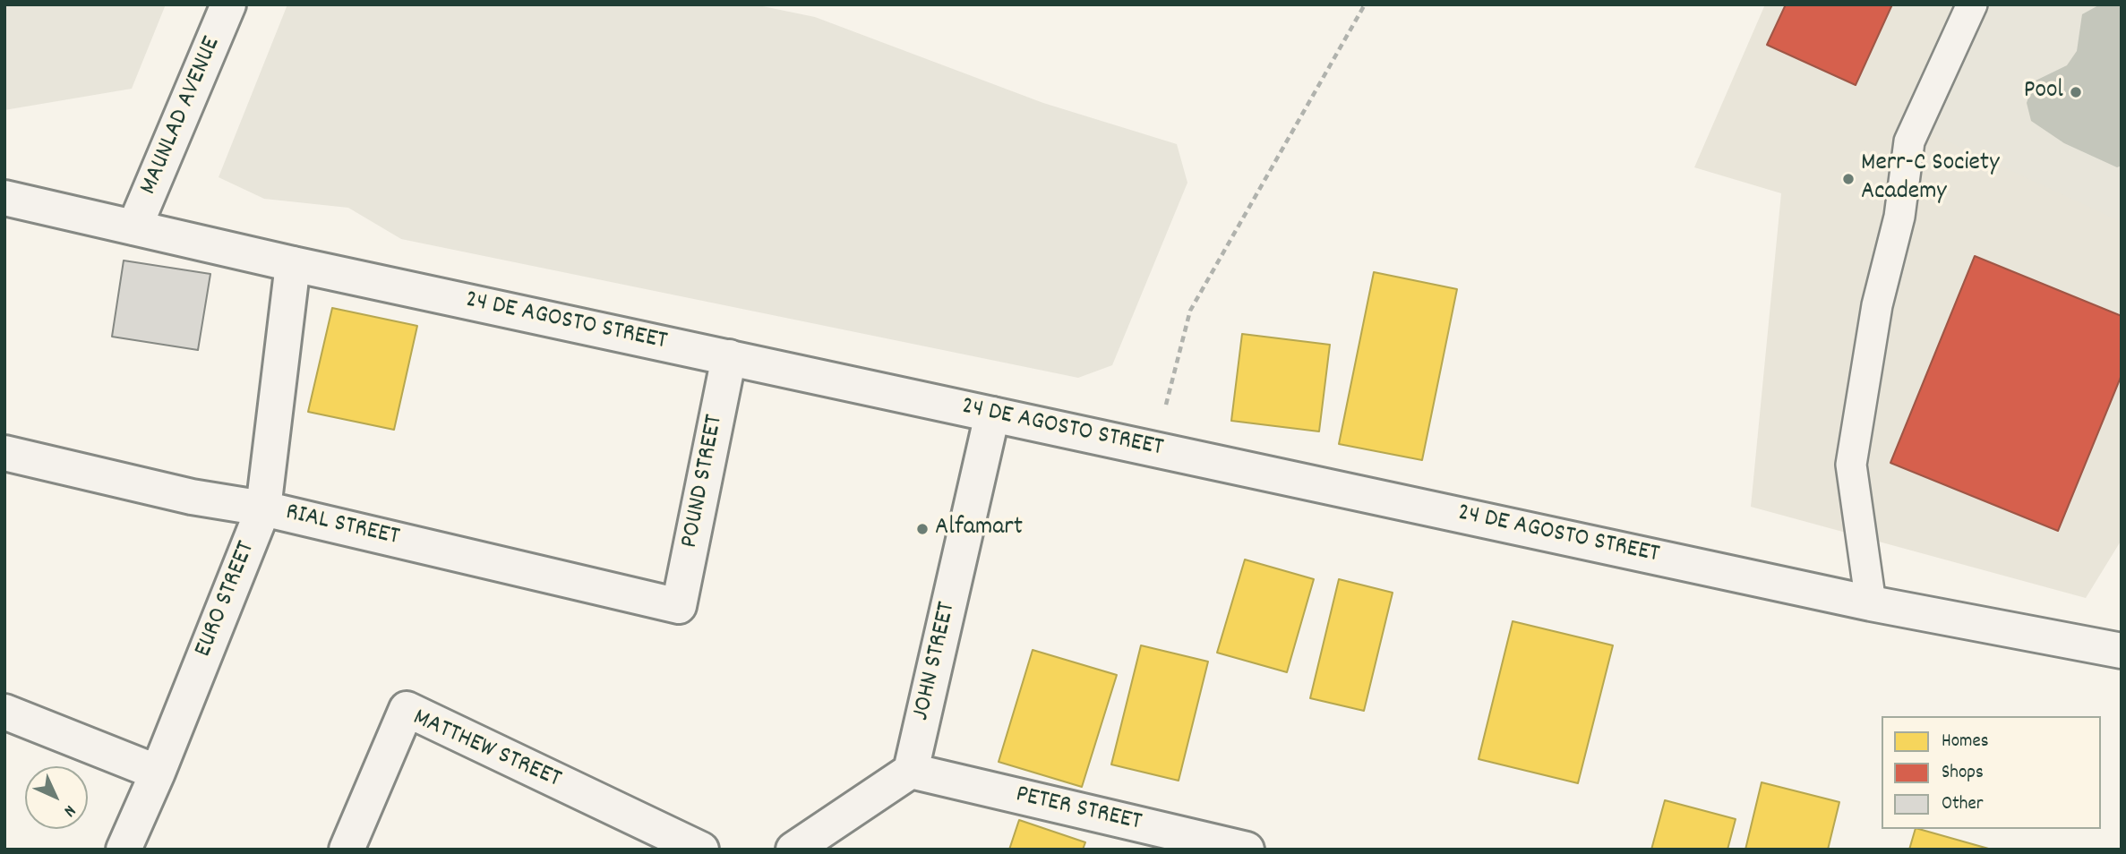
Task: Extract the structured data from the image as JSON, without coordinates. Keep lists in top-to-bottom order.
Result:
{
  "streets": {
    "street": [
      "MAUNLAD AVENUE",
      "24 DE AGOSTO STREET",
      "POUND STREET",
      "RIAL STREET",
      "EURO STREET",
      "JOHN STREET",
      "MATTHEW STREET",
      "PETER STREET"
    ]
  },
  "crossings": [
    ["MAUNLAD AVENUE", "24 DE AGOSTO STREET"],
    ["24 DE AGOSTO STREET", "POUND STREET"],
    ["24 DE AGOSTO STREET", "EURO STREET"],
    ["24 DE AGOSTO STREET", "JOHN STREET"],
    ["POUND STREET", "RIAL STREET"],
    ["RIAL STREET", "EURO STREET"],
    ["JOHN STREET", "PETER STREET"]
  ],
  "places": ["Pool", "Merr-C Society Academy", "Alfamart"],
  "legend": ["Homes", "Shops", "Other"],
  "north": "bottom right"
}
